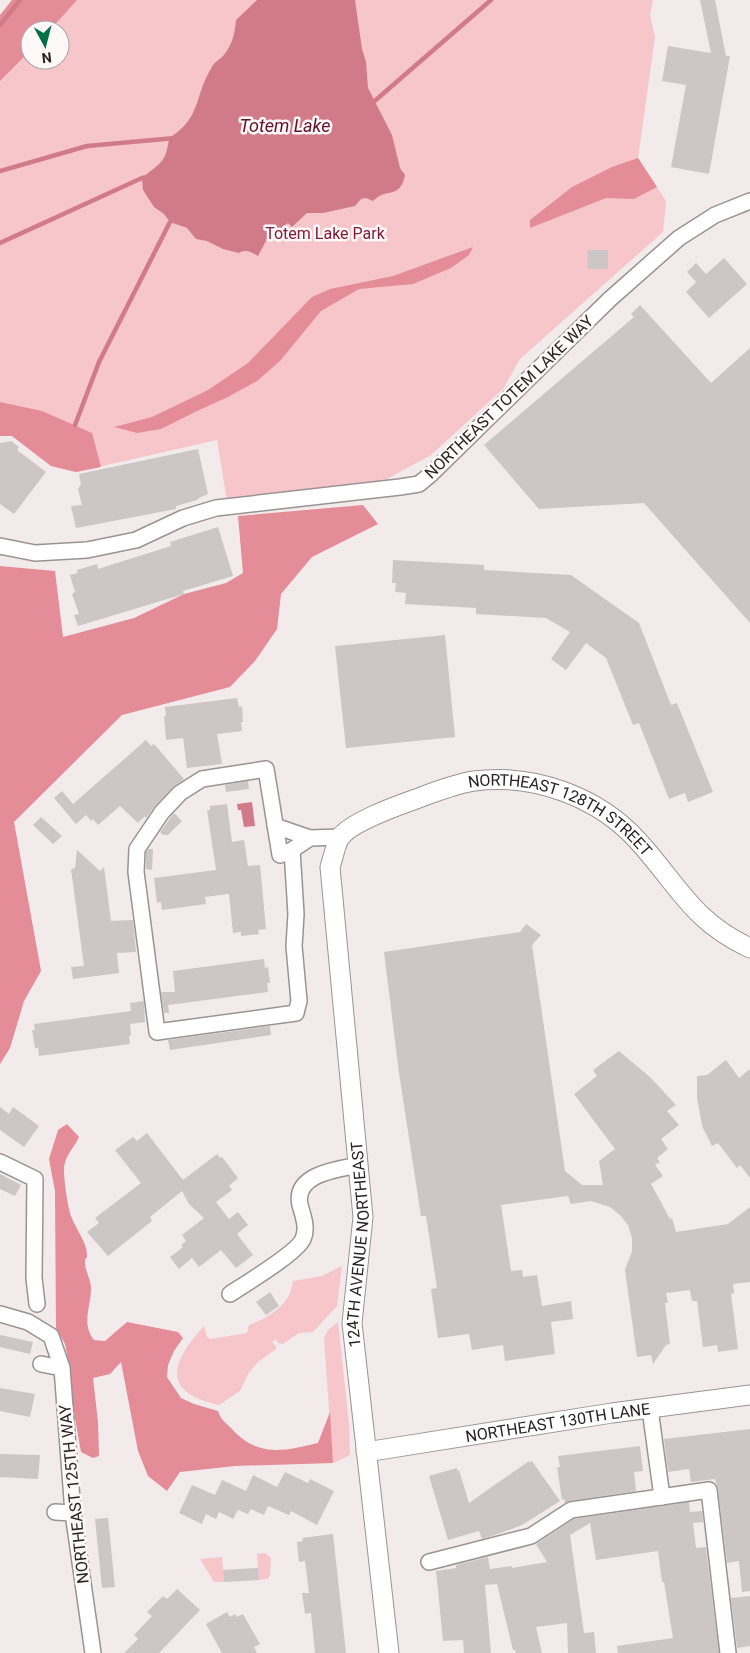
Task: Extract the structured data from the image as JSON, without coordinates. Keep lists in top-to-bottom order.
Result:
{
  "streets": {
    "street": [
      "NORTHEAST TOTEM LAKE WAY",
      "NORTHEAST 128TH STREET",
      "124TH AVENUE NORTHEAST",
      "NORTHEAST 130TH LANE",
      "NORTHEAST 125TH WAY"
    ]
  },
  "crossings": [
    ["NORTHEAST 128TH STREET", "124TH AVENUE NORTHEAST"],
    ["124TH AVENUE NORTHEAST", "NORTHEAST 130TH LANE"]
  ],
  "water": ["Totem Lake"],
  "parks": ["Totem Lake Park"],
  "north": "bottom"
}
